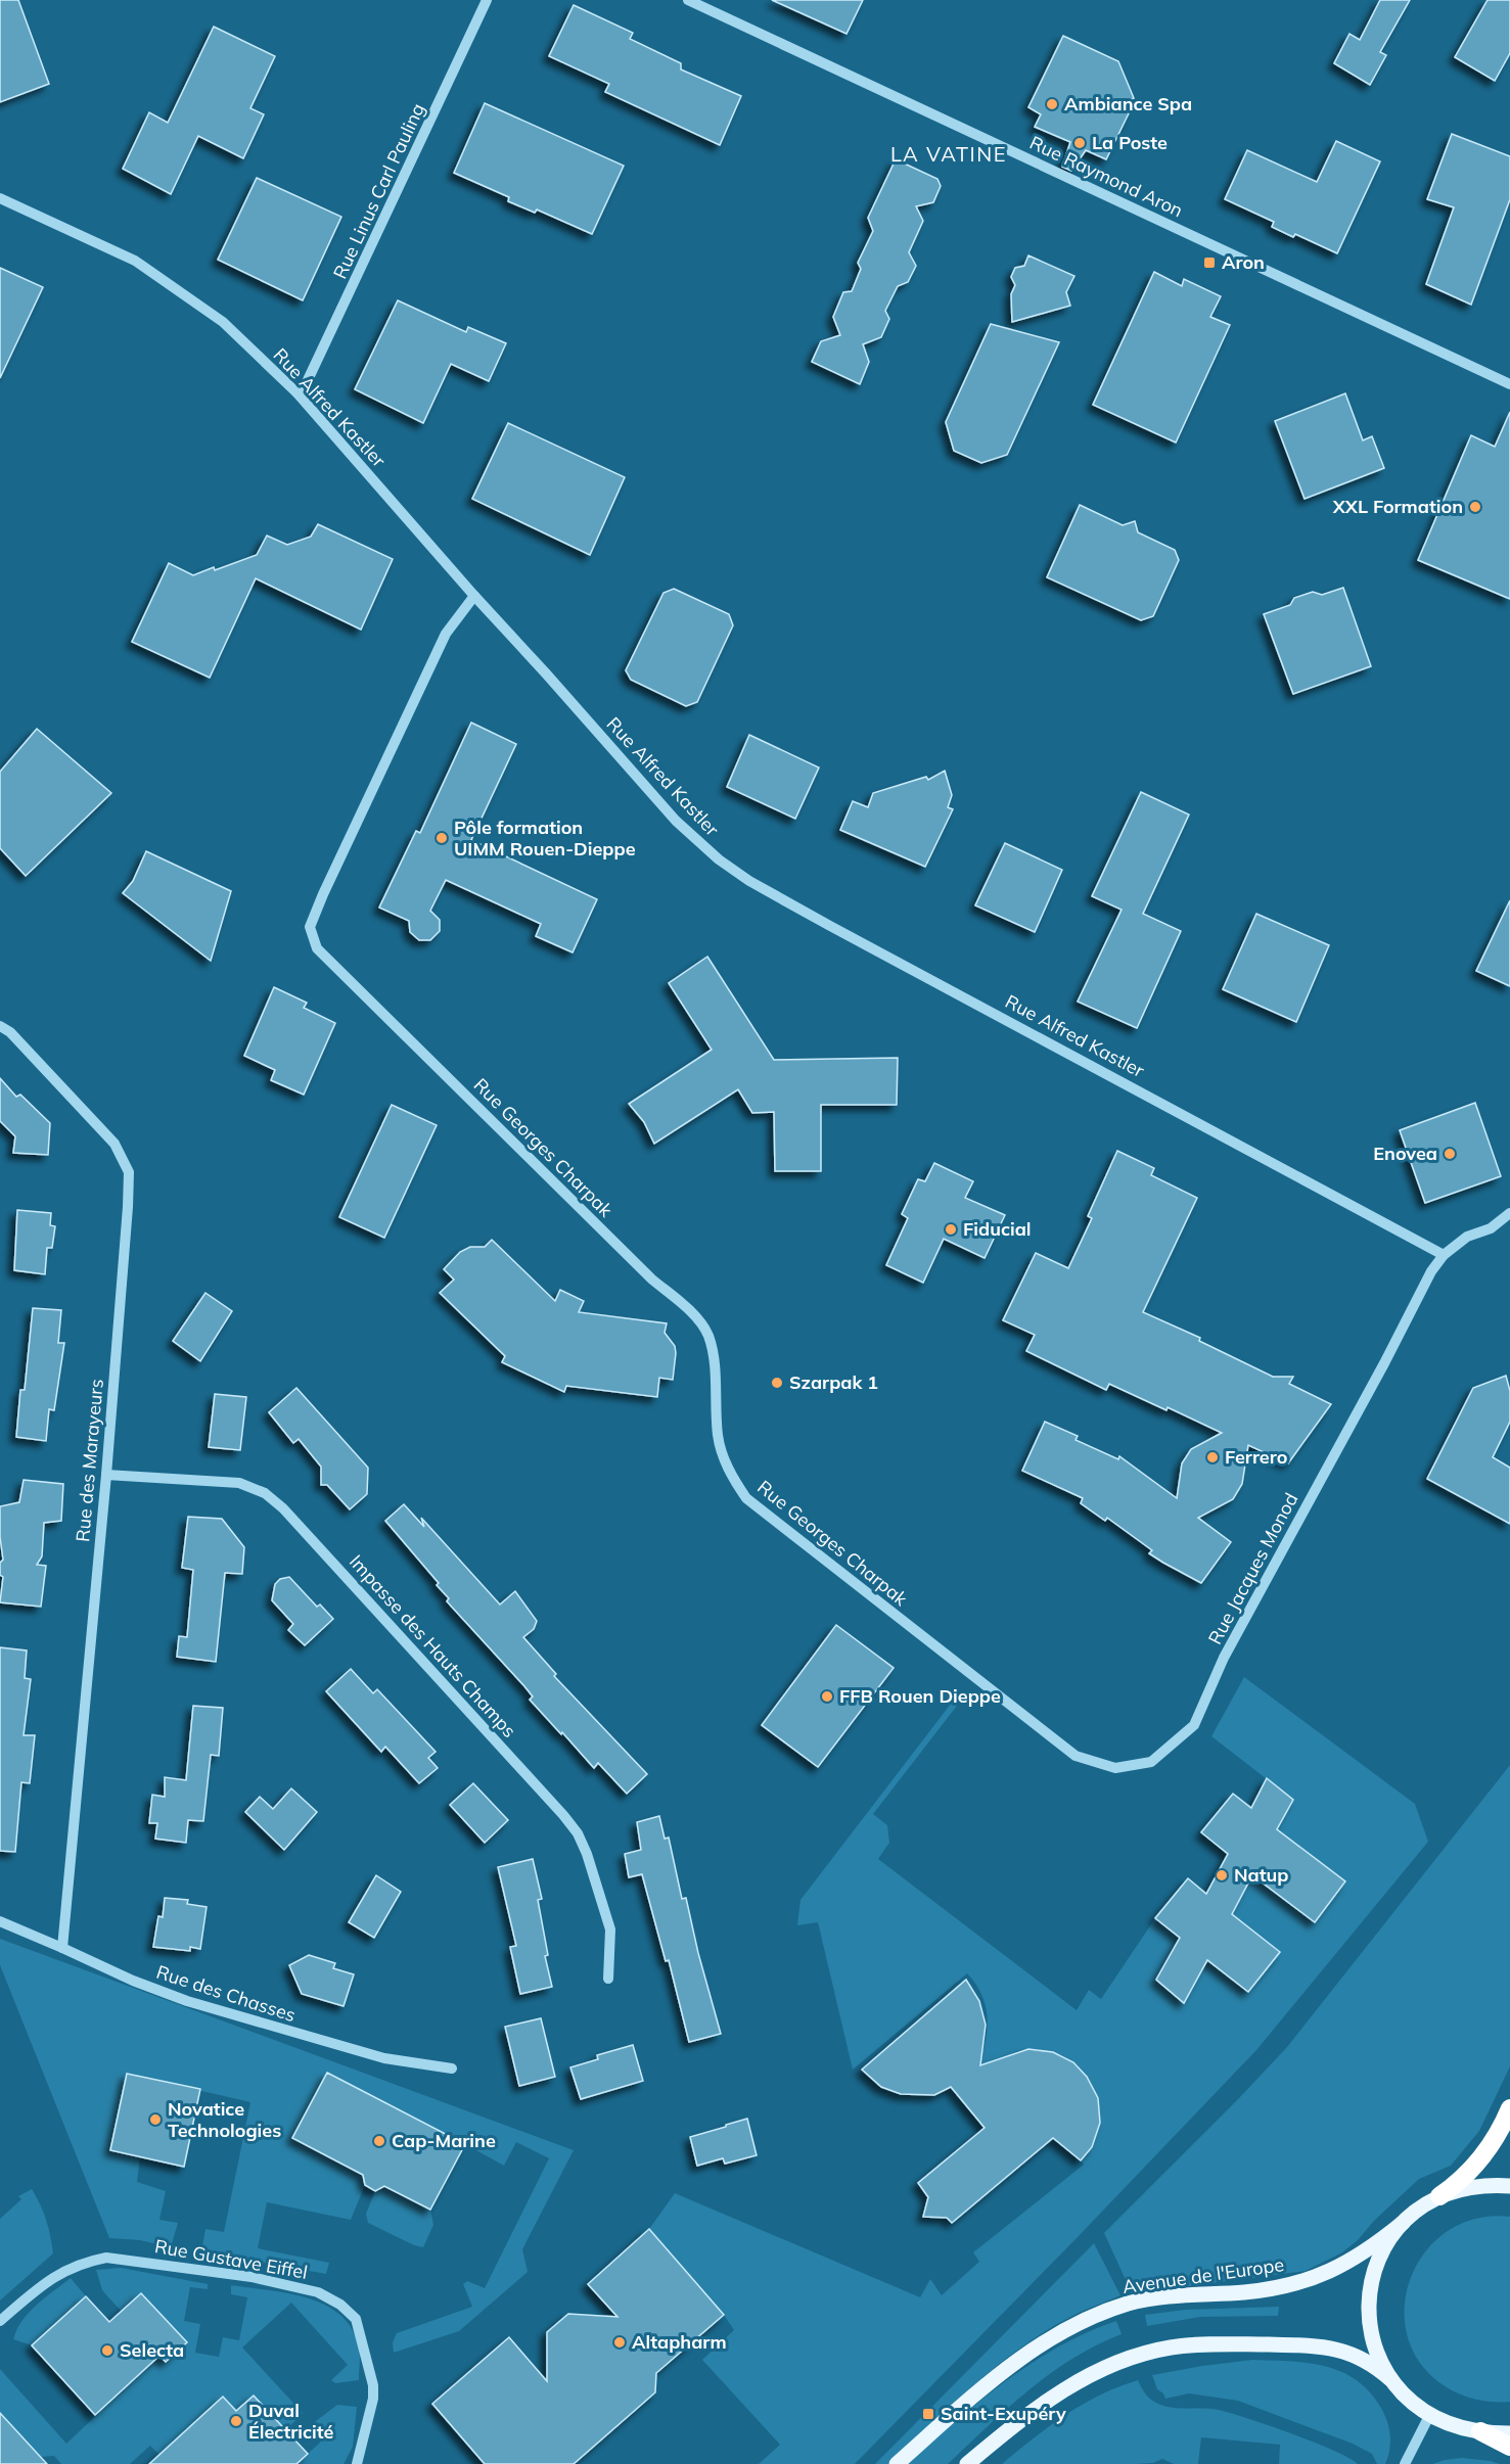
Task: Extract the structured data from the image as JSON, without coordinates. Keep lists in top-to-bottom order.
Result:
{
  "streets": {
    "main road": ["Avenue de l'Europe"],
    "street": [
      "Rue Raymond Aron",
      "Rue Linus Carl Pauling",
      "Rue Alfred Kastler",
      "Rue Georges Charpak",
      "Rue des Marayeurs",
      "Rue Jacques Monod",
      "Impasse des Hauts Champs",
      "Rue des Chasses",
      "Rue Gustave Eiffel"
    ]
  },
  "crossings": [
    ["Rue Linus Carl Pauling", "Rue Alfred Kastler"],
    ["Rue Alfred Kastler", "Rue Georges Charpak"],
    ["Rue Alfred Kastler", "Rue Jacques Monod"],
    ["Rue Georges Charpak", "Rue Jacques Monod"],
    ["Rue des Marayeurs", "Impasse des Hauts Champs"],
    ["Rue des Marayeurs", "Rue des Chasses"]
  ],
  "districts": ["LA VATINE"],
  "places": {
    "other": [
      "Ambiance Spa",
      "La Poste",
      "XXL Formation",
      "Pôle formation UIMM Rouen-Dieppe",
      "Enovea",
      "Fiducial",
      "Szarpak 1",
      "Ferrero",
      "FFB Rouen Dieppe",
      "Natup",
      "Novatice Technologies",
      "Cap-Marine",
      "Altapharm",
      "Selecta",
      "Duval Électricité"
    ],
    "transit": ["Aron", "Saint-Exupéry"]
  }
}
